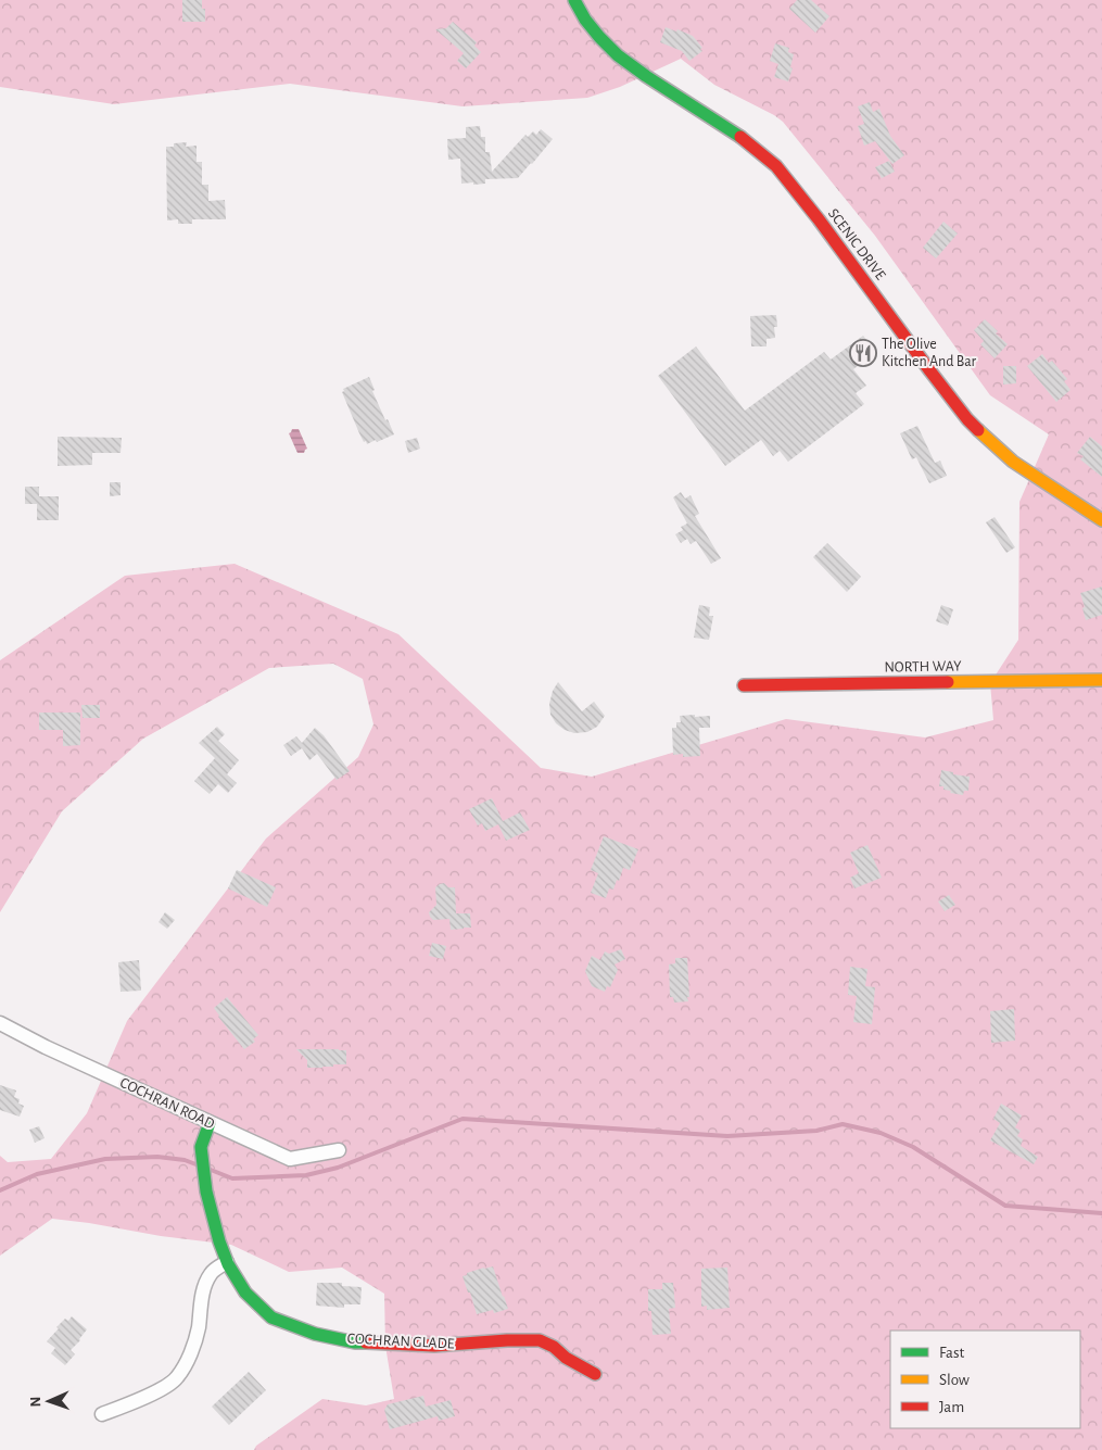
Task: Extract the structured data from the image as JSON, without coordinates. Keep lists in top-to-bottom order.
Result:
{
  "streets": {
    "street": [
      "SCENIC DRIVE",
      "NORTH WAY",
      "COCHRAN ROAD",
      "COCHRAN GLADE"
    ]
  },
  "crossings": [
    ["COCHRAN ROAD", "COCHRAN GLADE"]
  ],
  "places": {
    "restaurant": ["The Olive Kitchen And Bar"]
  },
  "legend": ["Fast", "Slow", "Jam"],
  "north": "left"
}
